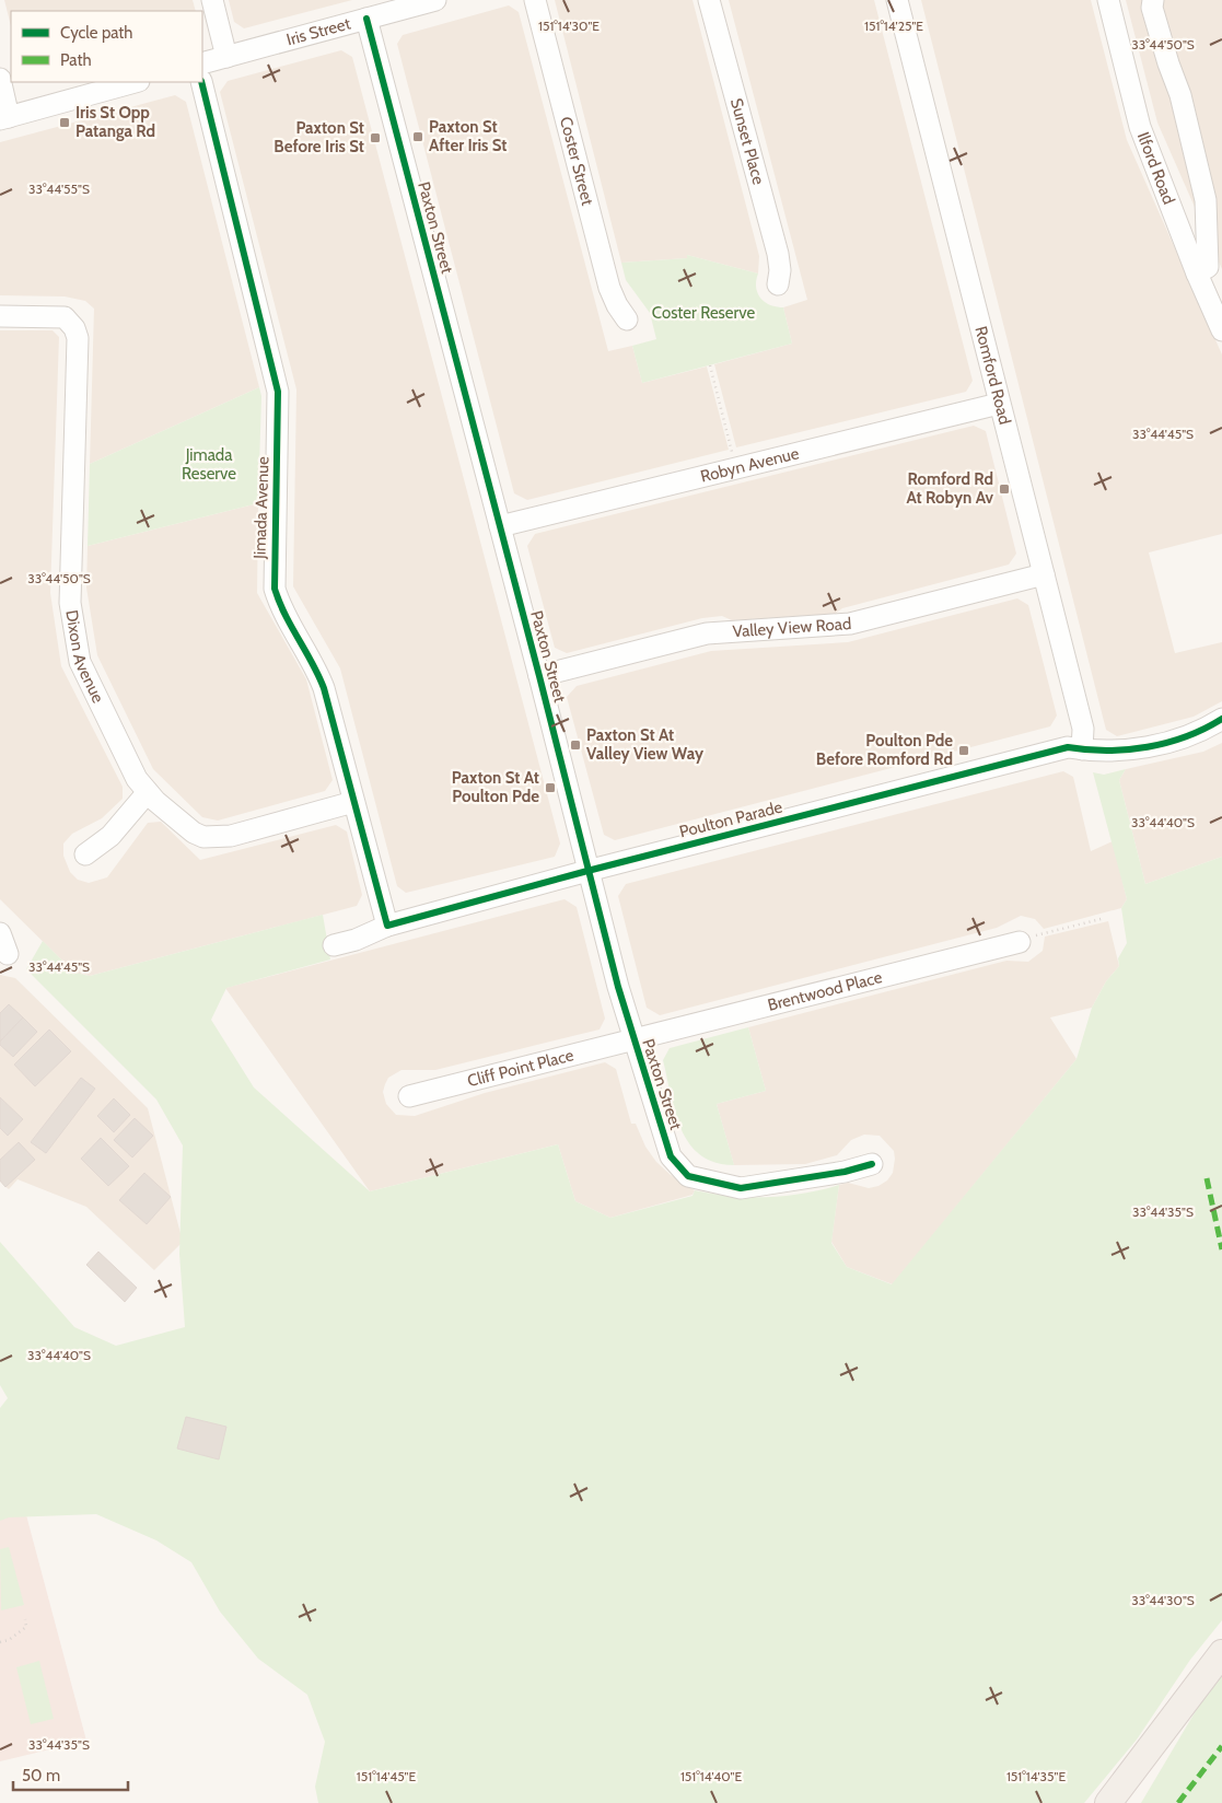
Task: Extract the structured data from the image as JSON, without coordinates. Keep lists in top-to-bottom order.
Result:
{
  "streets": {
    "street": [
      "Iris Street",
      "Sunset Place",
      "Coster Street",
      "Ilford Road",
      "Paxton Street",
      "Romford Road",
      "Robyn Avenue",
      "Jimada Avenue",
      "Valley View Road",
      "Dixon Avenue",
      "Poulton Parade",
      "Brentwood Place",
      "Cliff Point Place"
    ]
  },
  "crossings": [
    ["Iris Street", "Paxton Street"],
    ["Paxton Street", "Robyn Avenue"],
    ["Paxton Street", "Valley View Road"],
    ["Paxton Street", "Poulton Parade"],
    ["Paxton Street", "Brentwood Place"],
    ["Paxton Street", "Cliff Point Place"],
    ["Romford Road", "Robyn Avenue"],
    ["Romford Road", "Valley View Road"],
    ["Romford Road", "Poulton Parade"],
    ["Jimada Avenue", "Dixon Avenue"],
    ["Jimada Avenue", "Poulton Parade"],
    ["Brentwood Place", "Cliff Point Place"]
  ],
  "parks": ["Coster Reserve", "Jimada Reserve"],
  "places": {
    "transit": [
      "Iris St Opp Patanga Rd",
      "Paxton St After Iris St",
      "Paxton St Before Iris St",
      "Romford Rd At Robyn Av",
      "Paxton St At Valley View Way",
      "Poulton Pde Before Romford Rd",
      "Paxton St At Poulton Pde"
    ]
  },
  "legend": ["Cycle path", "Path"],
  "scale_bar": "50 m",
  "coordinates": [
    "151°14'30\"E",
    "151°14'25\"E",
    "33°44'50\"S",
    "33°44'55\"S",
    "33°44'45\"S",
    "33°44'40\"S",
    "33°44'35\"S",
    "33°44'30\"S",
    "151°14'45\"E",
    "151°14'40\"E",
    "151°14'35\"E"
  ]
}
